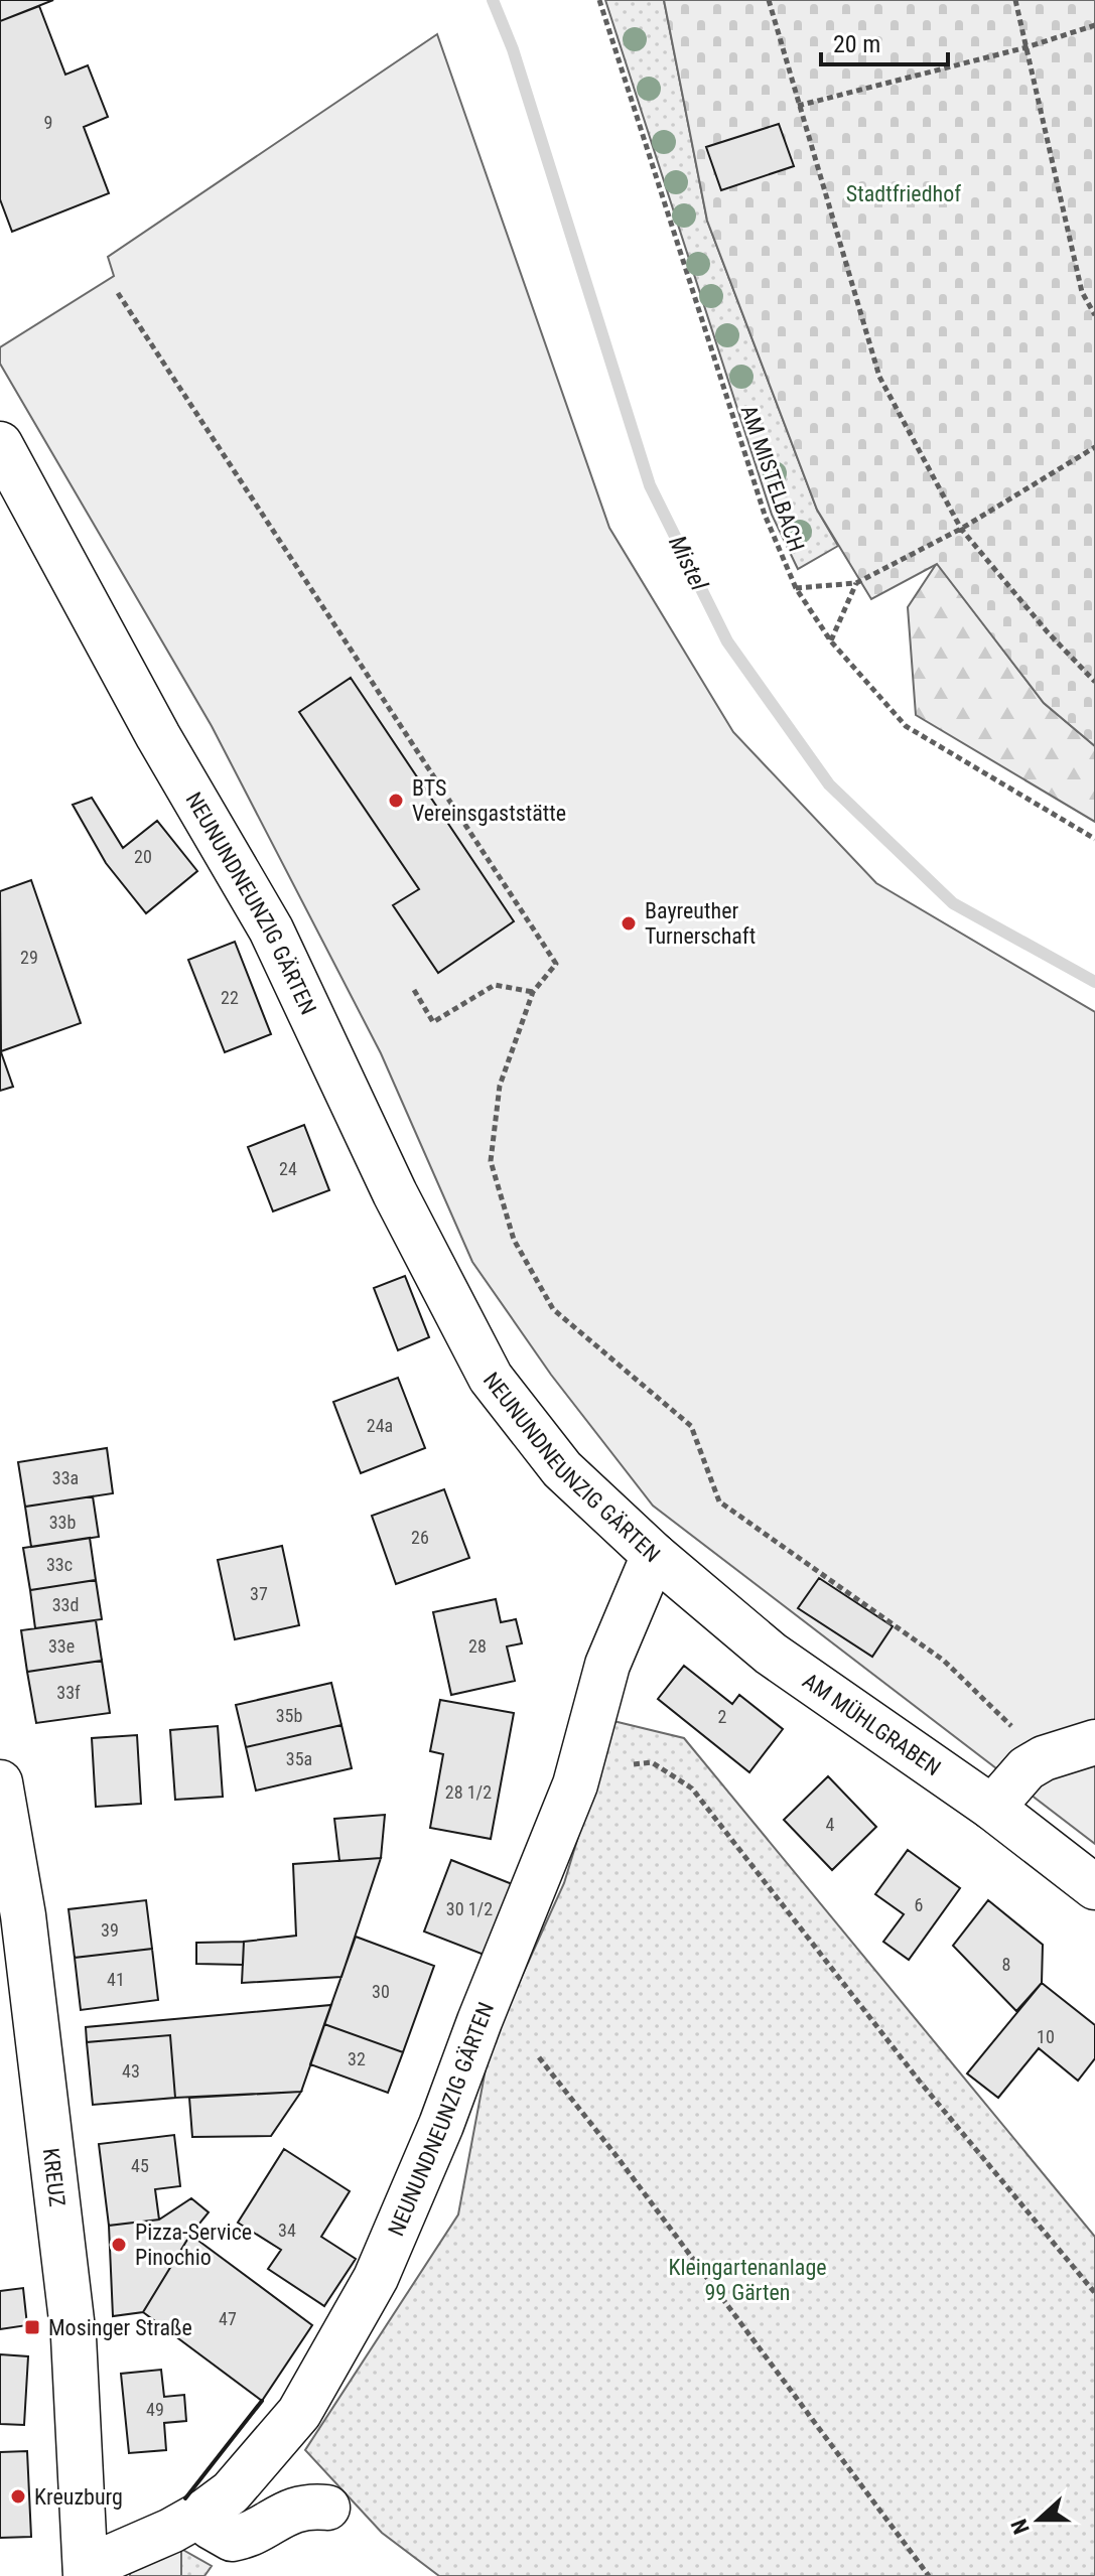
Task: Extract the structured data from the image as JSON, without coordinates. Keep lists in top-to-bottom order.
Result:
{
  "streets": {
    "street": ["NEUNUNDNEUNZIG GÄRTEN", "AM MÜHLGRABEN", "KREUZ"],
    "path": ["AM MISTELBACH"]
  },
  "crossings": [
    ["NEUNUNDNEUNZIG GÄRTEN", "AM MÜHLGRABEN"],
    ["NEUNUNDNEUNZIG GÄRTEN", "KREUZ"]
  ],
  "water": ["Mistel"],
  "parks": ["Stadtfriedhof", "Kleingartenanlage 99 Gärten"],
  "places": {
    "other": [
      "BTS Vereinsgaststätte",
      "Bayreuther Turnerschaft",
      "Pizza-Service Pinochio",
      "Kreuzburg"
    ],
    "transit": ["Mosinger Straße"]
  },
  "house_numbers": [
    "9",
    "20",
    "29",
    "22",
    "24",
    "24a",
    "33a",
    "33b",
    "26",
    "33c",
    "37",
    "33d",
    "33e",
    "28",
    "33f",
    "35b",
    "2",
    "35a",
    "28 1/2",
    "4",
    "6",
    "30 1/2",
    "39",
    "8",
    "41",
    "30",
    "10",
    "32",
    "43",
    "45",
    "34",
    "47",
    "49"
  ],
  "scale_bar": "20 m",
  "north": "left"
}
